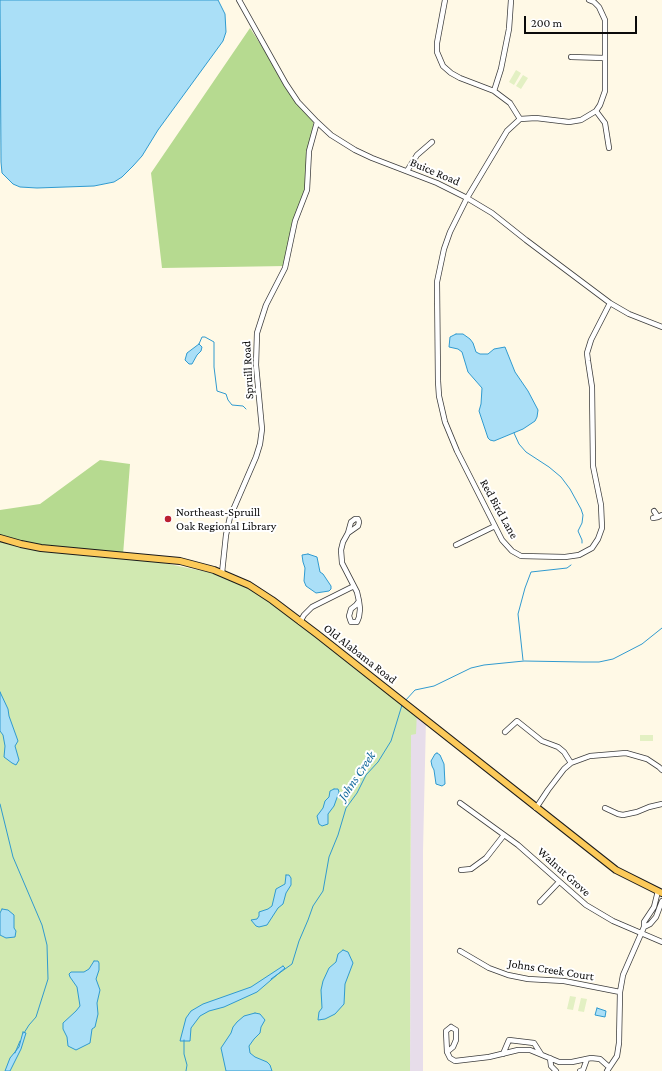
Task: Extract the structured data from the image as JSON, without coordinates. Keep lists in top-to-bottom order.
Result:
{
  "streets": {
    "main road": ["Old Alabama Road"],
    "street": [
      "Buice Road",
      "Spruill Road",
      "Red Bird Lane",
      "Walnut Grove",
      "Johns Creek Court"
    ]
  },
  "crossings": [
    ["Buice Road", "Spruill Road"],
    ["Buice Road", "Red Bird Lane"],
    ["Spruill Road", "Old Alabama Road"]
  ],
  "water": ["Johns Creek"],
  "places": ["Northeast-Spruill Oak Regional Library"],
  "scale_bar": "200 m"
}
